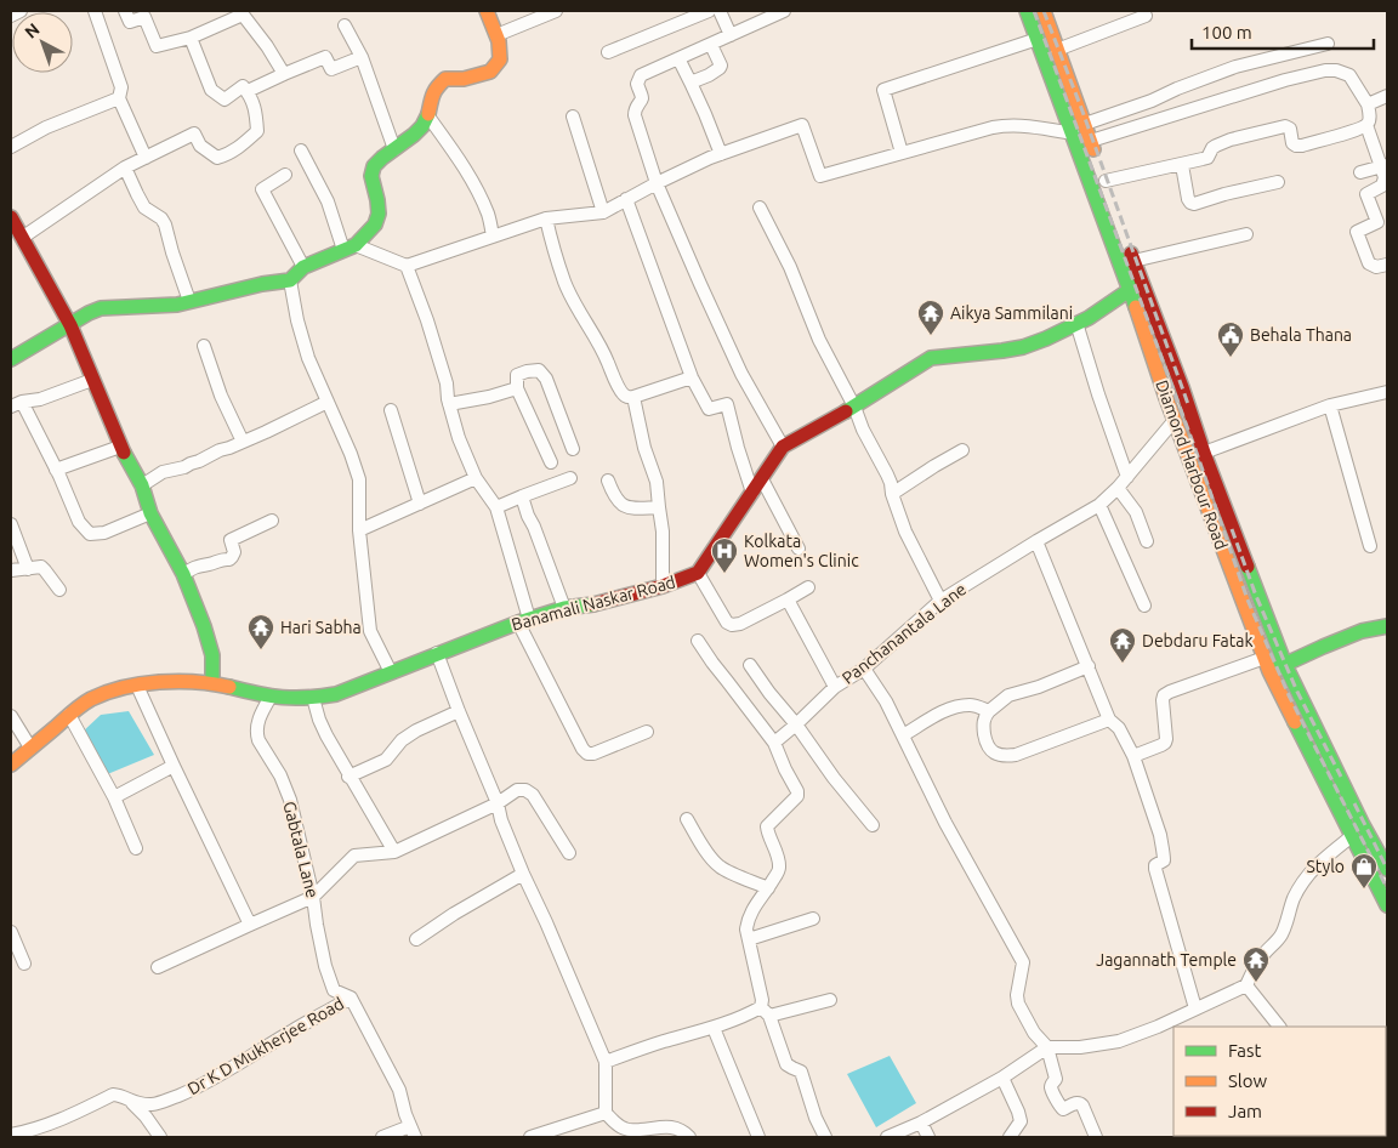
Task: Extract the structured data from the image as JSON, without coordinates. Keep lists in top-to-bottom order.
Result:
{
  "streets": {
    "main road": ["Diamond Harbour Road", "Banamali Naskar Road"],
    "street": ["Panchanantala Lane", "Gabtala Lane", "Dr K D Mukherjee Road"]
  },
  "crossings": [
    ["Diamond Harbour Road", "Banamali Naskar Road"],
    ["Diamond Harbour Road", "Panchanantala Lane"],
    ["Banamali Naskar Road", "Gabtala Lane"],
    ["Gabtala Lane", "Dr K D Mukherjee Road"]
  ],
  "places": {
    "temple": [
      "Aikya Sammilani",
      "Hari Sabha",
      "Debdaru Fatak",
      "Jagannath Temple"
    ],
    "public building": ["Behala Thana"],
    "hospital": ["Kolkata Women's Clinic"],
    "shop": ["Stylo"]
  },
  "legend": ["Fast", "Slow", "Jam"],
  "scale_bar": "100 m",
  "north": "top left"
}
